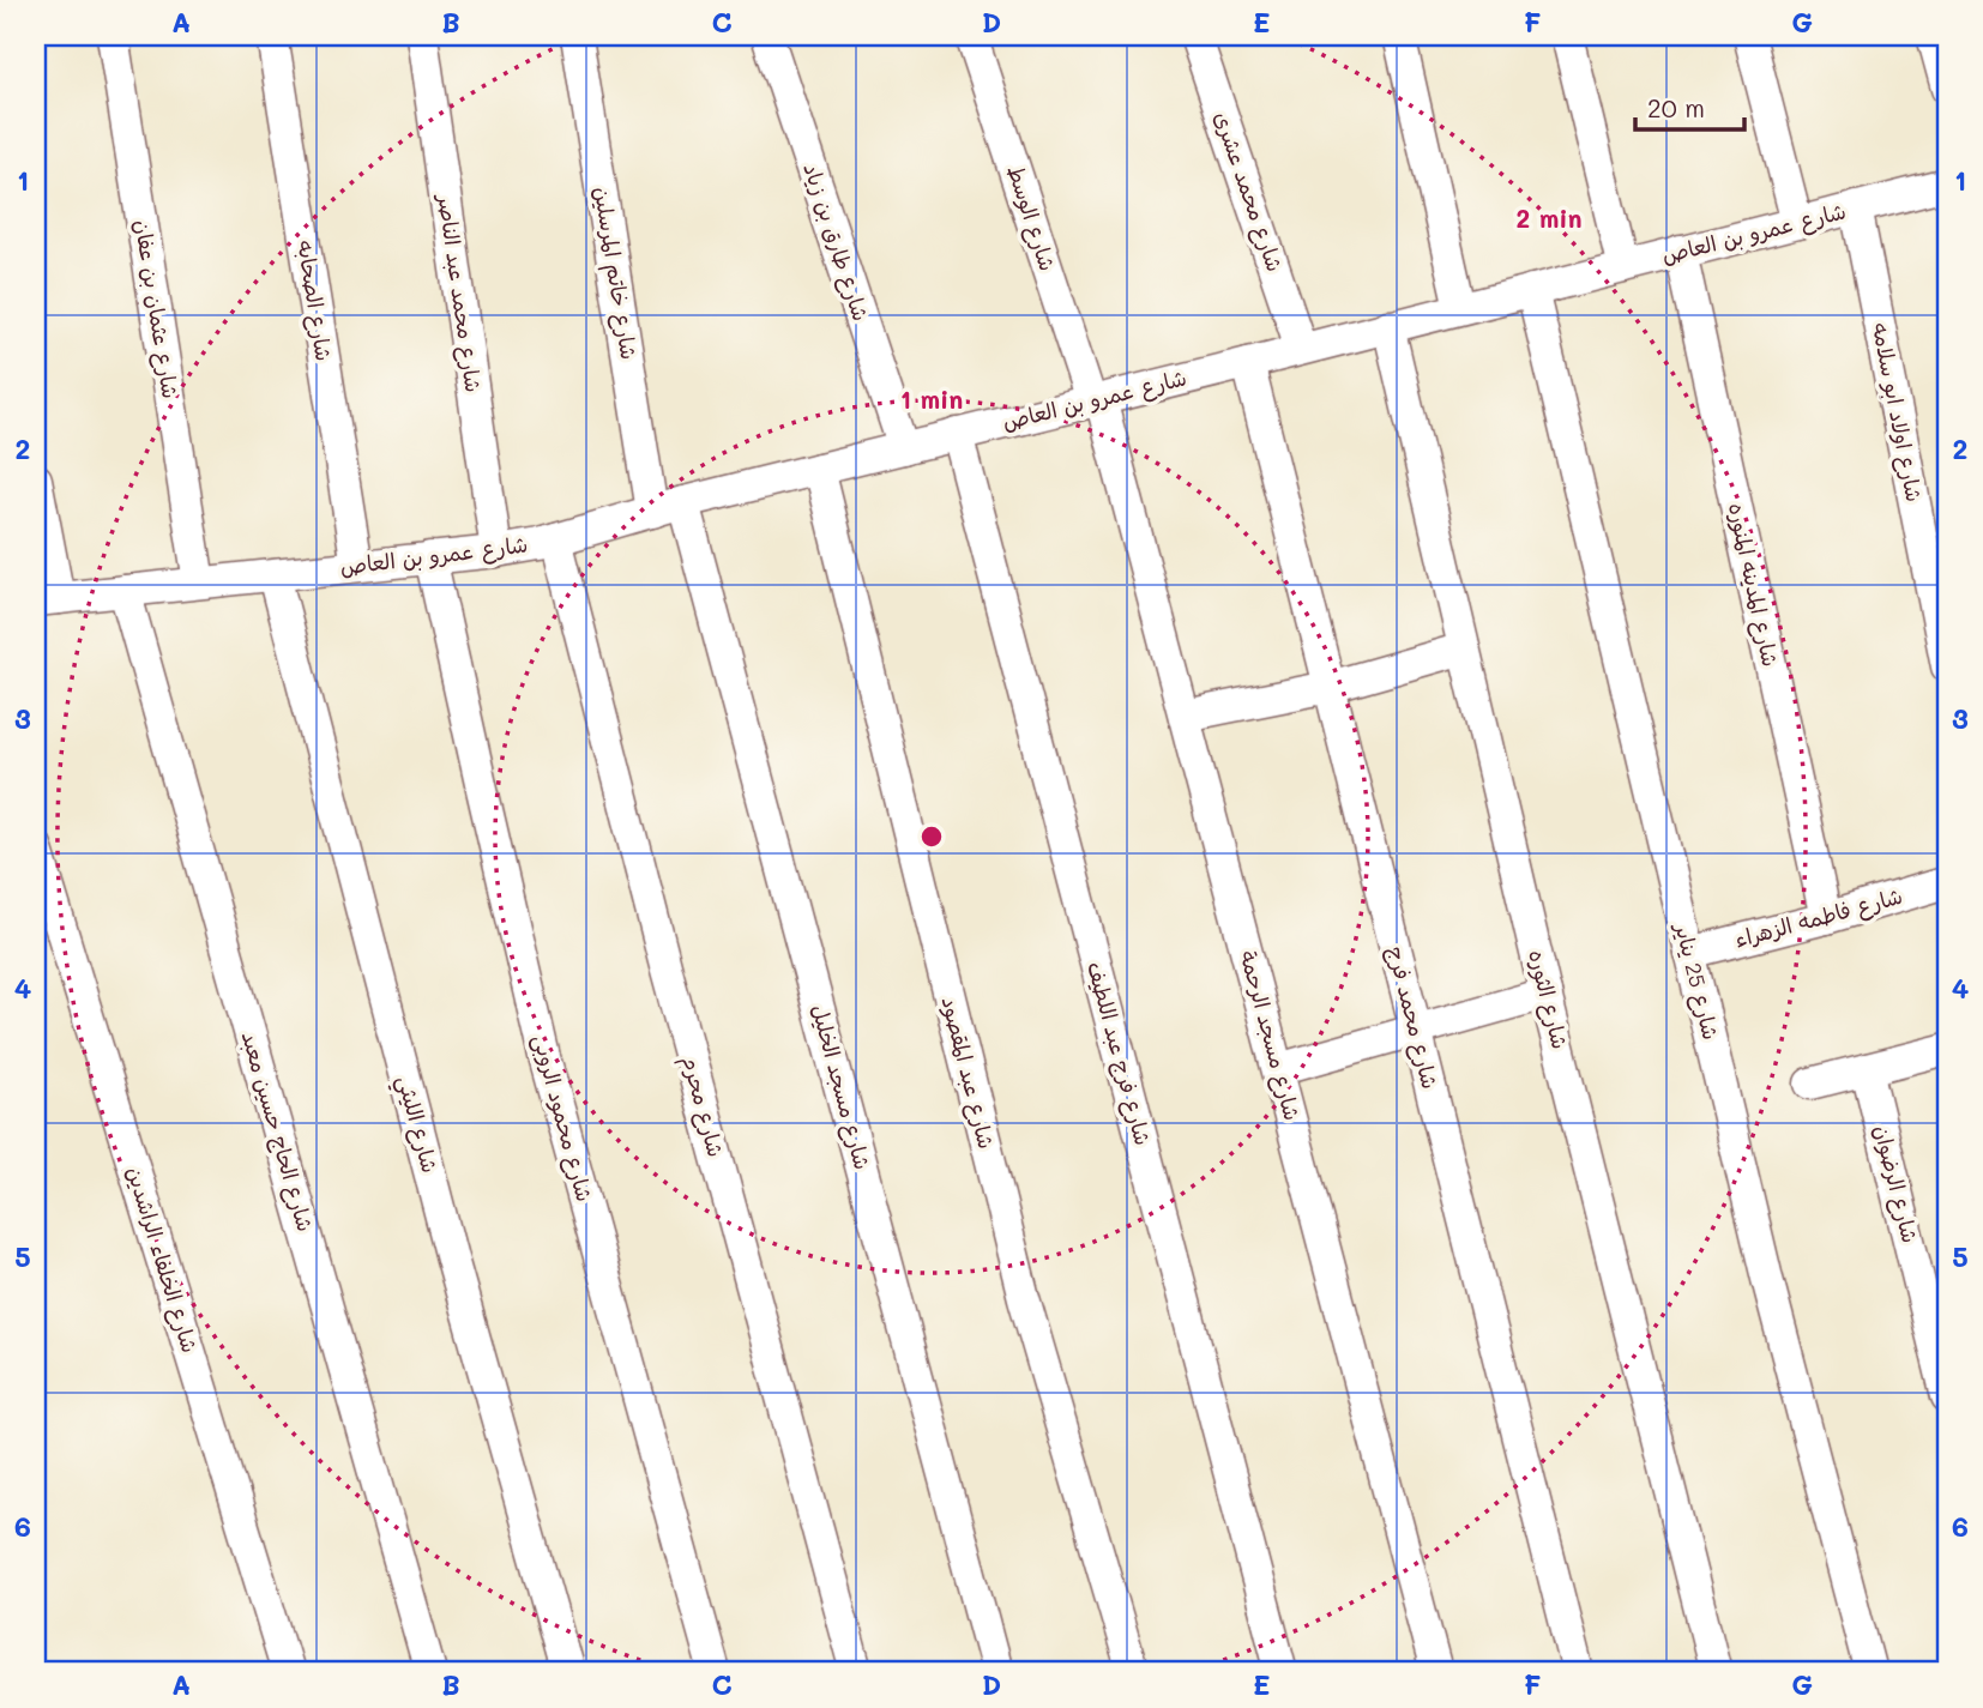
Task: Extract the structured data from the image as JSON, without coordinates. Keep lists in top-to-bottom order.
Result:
{
  "streets": {
    "street": [
      "شارع محمد عشرى",
      "شارع الوسط",
      "شارع عمرو بن العاص",
      "شارع طارق بن زياد",
      "شارع خاتم المرسلين",
      "شارع محمد عبد الناصر",
      "شارع الصحابه",
      "شارع عثمان بن عفان",
      "شارع اولاد ابو سلامه",
      "شارع المدينه المنوره",
      "شارع فاطمه الزهراء",
      "شارع 25 يناير",
      "شارع الثوره",
      "شارع محمد فرج",
      "شارع مسجد الرحمة",
      "شارع فرج عبد اللطيف",
      "شارع عبد المقصود",
      "شارع مسجد الخليل",
      "شارع محرم",
      "شارع محمود الروبى",
      "شارع الليثي",
      "شارع الحاج حسين معبد",
      "شارع الرضوان",
      "شارع الخلفاء الراشدين"
    ]
  },
  "crossings": [
    ["شارع محمد عشرى", "شارع عمرو بن العاص"],
    ["شارع الوسط", "شارع عمرو بن العاص"],
    ["شارع الوسط", "شارع مسجد الرحمة"],
    ["شارع عمرو بن العاص", "شارع طارق بن زياد"],
    ["شارع عمرو بن العاص", "شارع خاتم المرسلين"],
    ["شارع عمرو بن العاص", "شارع محمد عبد الناصر"],
    ["شارع عمرو بن العاص", "شارع الصحابه"],
    ["شارع عمرو بن العاص", "شارع عثمان بن عفان"],
    ["شارع عمرو بن العاص", "شارع اولاد ابو سلامه"],
    ["شارع عمرو بن العاص", "شارع المدينه المنوره"],
    ["شارع عمرو بن العاص", "شارع 25 يناير"],
    ["شارع عمرو بن العاص", "شارع الثوره"],
    ["شارع عمرو بن العاص", "شارع محمد فرج"],
    ["شارع عمرو بن العاص", "شارع مسجد الرحمة"],
    ["شارع عمرو بن العاص", "شارع فرج عبد اللطيف"],
    ["شارع عمرو بن العاص", "شارع عبد المقصود"],
    ["شارع عمرو بن العاص", "شارع مسجد الخليل"],
    ["شارع عمرو بن العاص", "شارع محرم"],
    ["شارع عمرو بن العاص", "شارع محمود الروبى"],
    ["شارع عمرو بن العاص", "شارع الليثي"],
    ["شارع عمرو بن العاص", "شارع الحاج حسين معبد"],
    ["شارع المدينه المنوره", "شارع فاطمه الزهراء"],
    ["شارع فاطمه الزهراء", "شارع 25 يناير"]
  ],
  "scale_bar": "20 m",
  "grid": {
    "columns": [
      "A",
      "B",
      "C",
      "D",
      "E",
      "F",
      "G"
    ],
    "rows": [
      "1",
      "2",
      "3",
      "4",
      "5",
      "6"
    ]
  },
  "rings": ["2 min", "1 min"]
}
